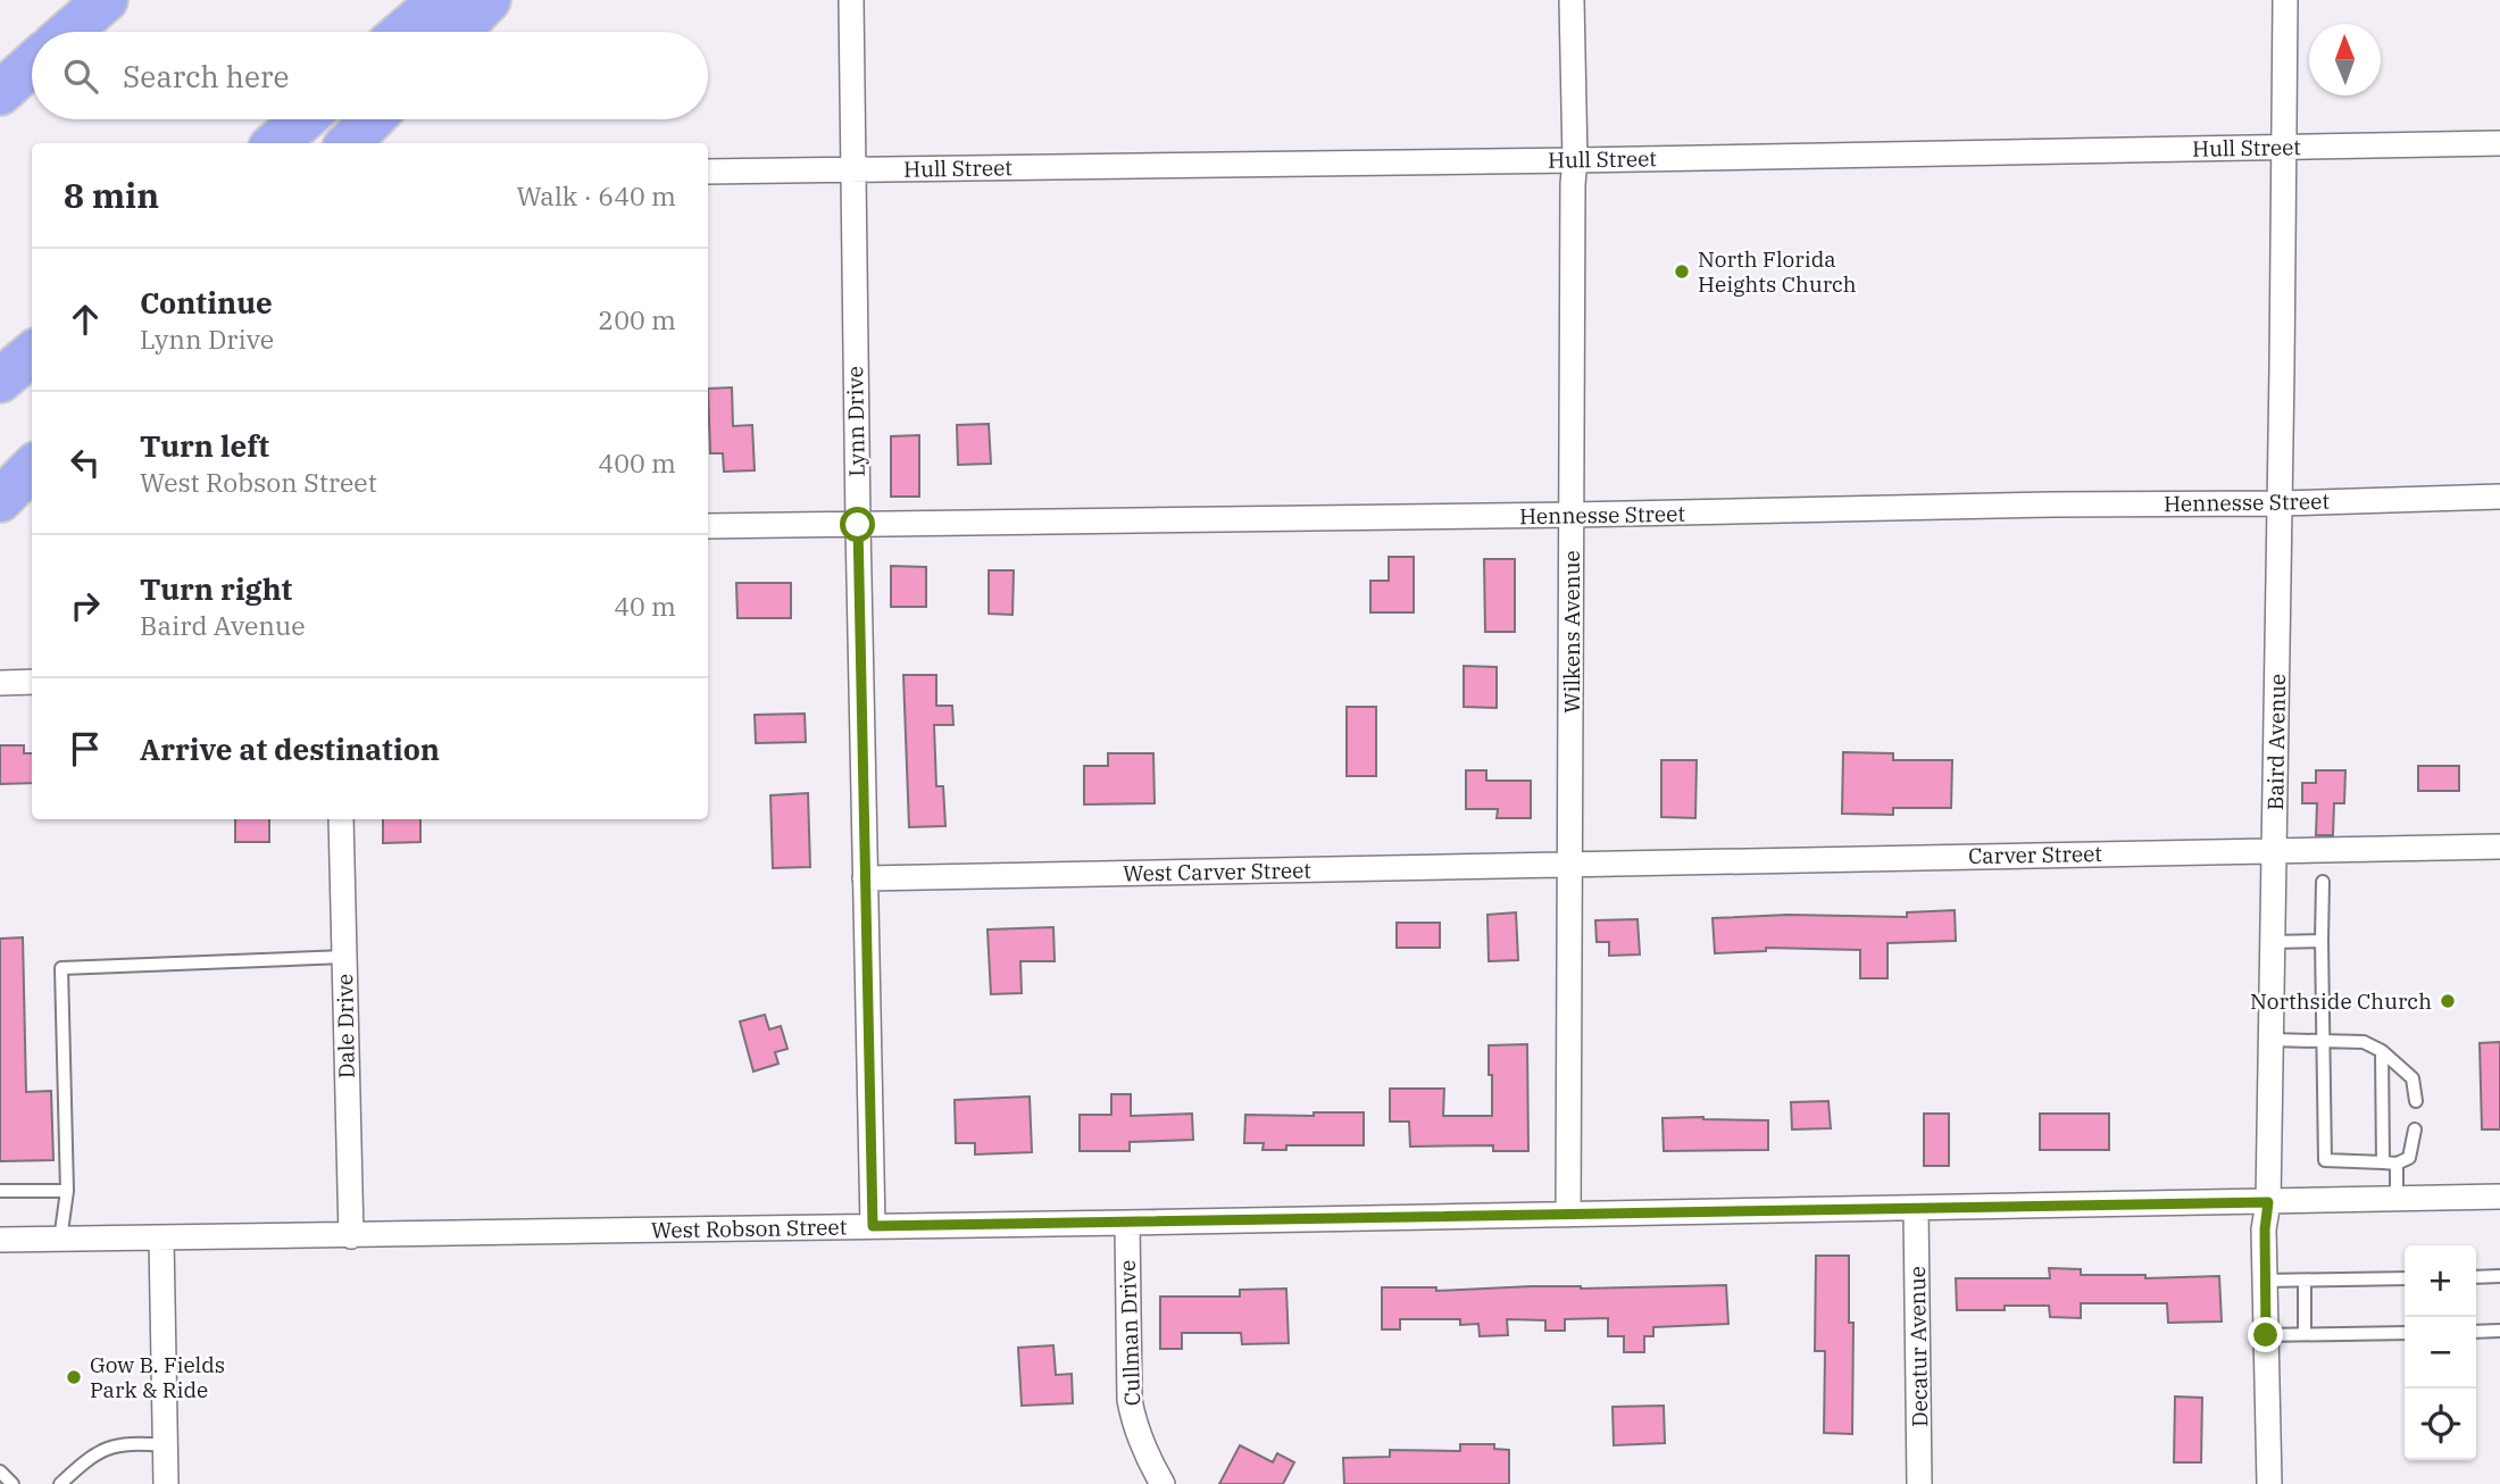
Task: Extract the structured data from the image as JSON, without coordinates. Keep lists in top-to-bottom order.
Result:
{
  "streets": {
    "street": [
      "Hull Street",
      "Lynn Drive",
      "Hennesse Street",
      "Wilkens Avenue",
      "Baird Avenue",
      "Carver Street",
      "West Carver Street",
      "Dale Drive",
      "West Robson Street",
      "Cullman Drive",
      "Decatur Avenue"
    ]
  },
  "crossings": [
    ["Hull Street", "Lynn Drive"],
    ["Hull Street", "Wilkens Avenue"],
    ["Hull Street", "Baird Avenue"],
    ["Lynn Drive", "Hennesse Street"],
    ["Lynn Drive", "West Carver Street"],
    ["Lynn Drive", "West Robson Street"],
    ["Hennesse Street", "Wilkens Avenue"],
    ["Hennesse Street", "Baird Avenue"],
    ["Wilkens Avenue", "Carver Street"],
    ["Wilkens Avenue", "West Carver Street"],
    ["Wilkens Avenue", "West Robson Street"],
    ["Baird Avenue", "Carver Street"],
    ["Baird Avenue", "West Robson Street"],
    ["Carver Street", "West Carver Street"],
    ["Dale Drive", "West Robson Street"],
    ["West Robson Street", "Cullman Drive"],
    ["West Robson Street", "Decatur Avenue"]
  ],
  "places": ["North Florida Heights Church", "Northside Church", "Gow B. Fields Park & Ride"],
  "north": "top",
  "page": {
    "search": "Search here",
    "heading": ["8 min", "Walk · 640 m"],
    "list": [
      ["Continue", "Lynn Drive", "200 m"],
      ["Turn left", "West Robson Street", "400 m"],
      ["Turn right", "Baird Avenue", "40 m"],
      "Arrive at destination"
    ],
    "map_buttons": ["+", "−"]
  }
}
